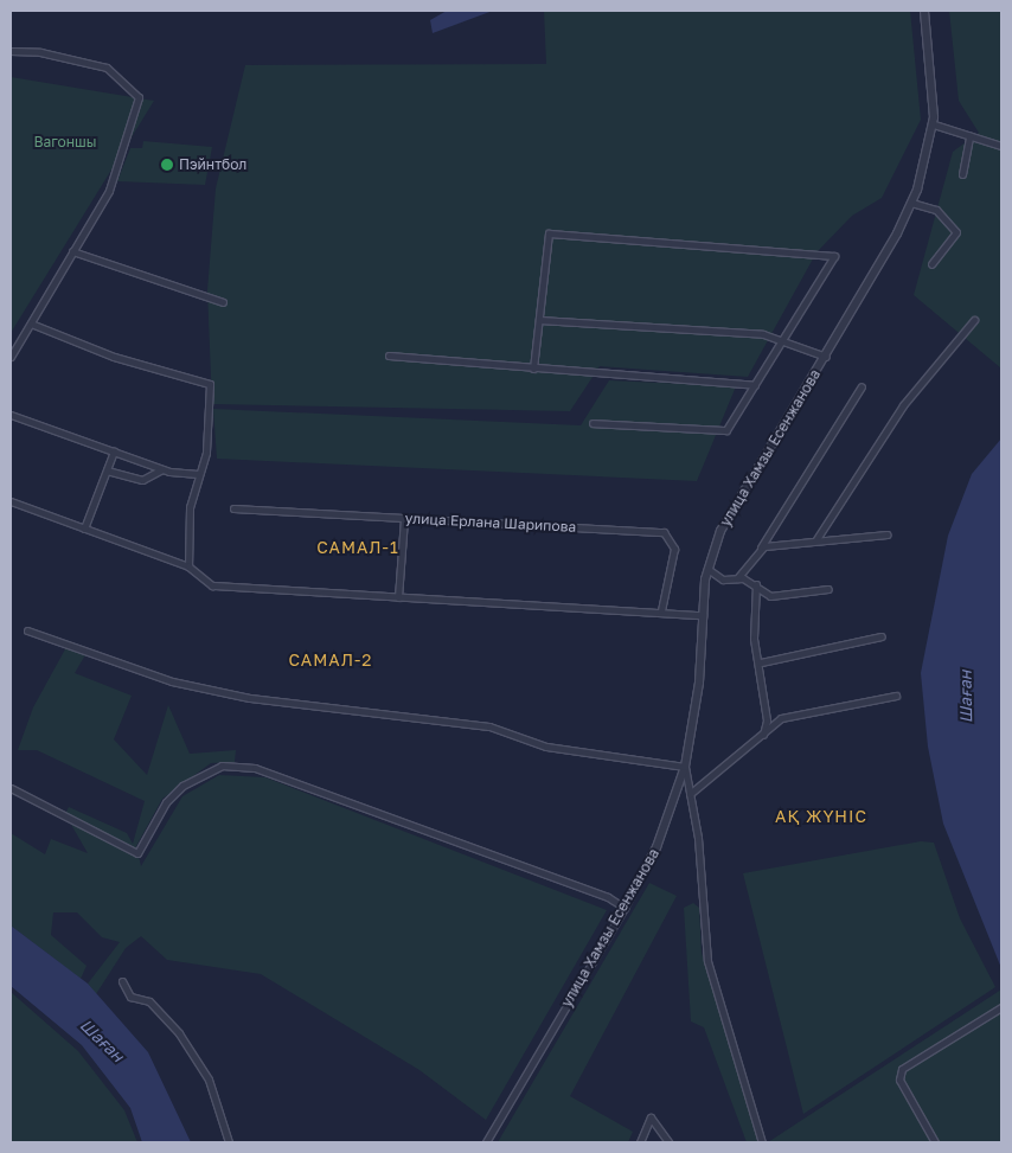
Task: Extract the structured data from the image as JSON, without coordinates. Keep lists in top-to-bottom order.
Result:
{
  "streets": {
    "street": ["улица Хамзы Есенжанова", "улица Ерлана Шарипова"]
  },
  "districts": ["САМАЛ-1", "САМАЛ-2", "АҚ ЖҮНІС"],
  "water": ["Шаған"],
  "parks": ["Вагоншы"],
  "places": ["Пэйнтбол"]
}
